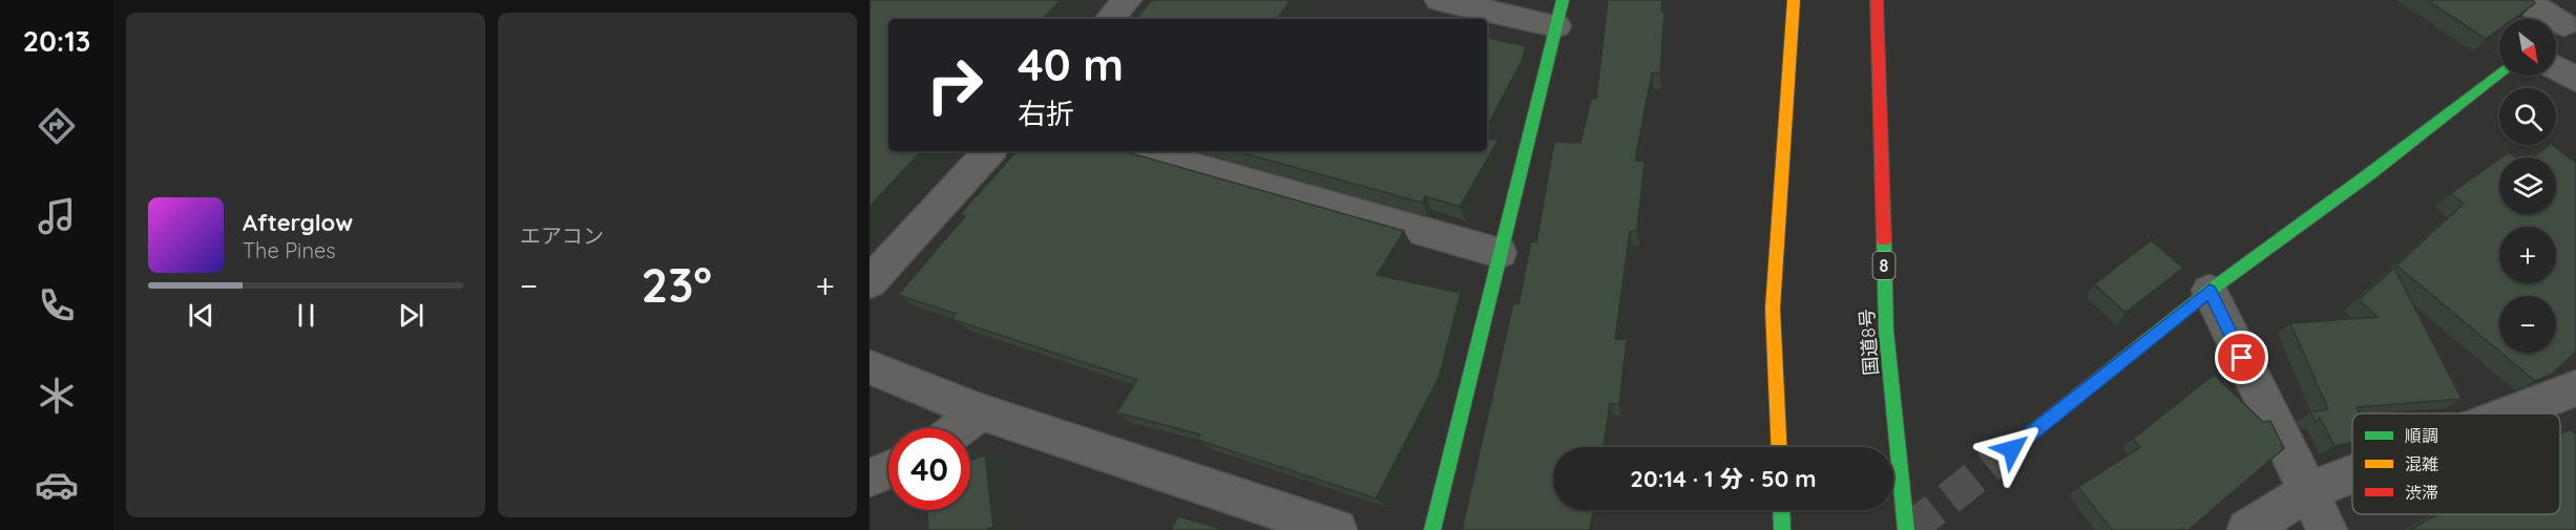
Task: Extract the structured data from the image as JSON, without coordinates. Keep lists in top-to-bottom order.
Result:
{
  "streets": {
    "main road": ["8", "国道8号"]
  },
  "legend": ["順調", "混雑", "渋滞"],
  "north": "bottom right",
  "page": {
    "tabs": "20:13",
    "tile": "エアコン",
    "map_buttons": ["+", "−"],
    "turn": ["40 m", "右折"],
    "song": ["Afterglow", "The Pines"],
    "heat": ["−", "23°", "+"],
    "limit": "40",
    "trip": "20:14 · 1 分 · 50 m"
  }
}
